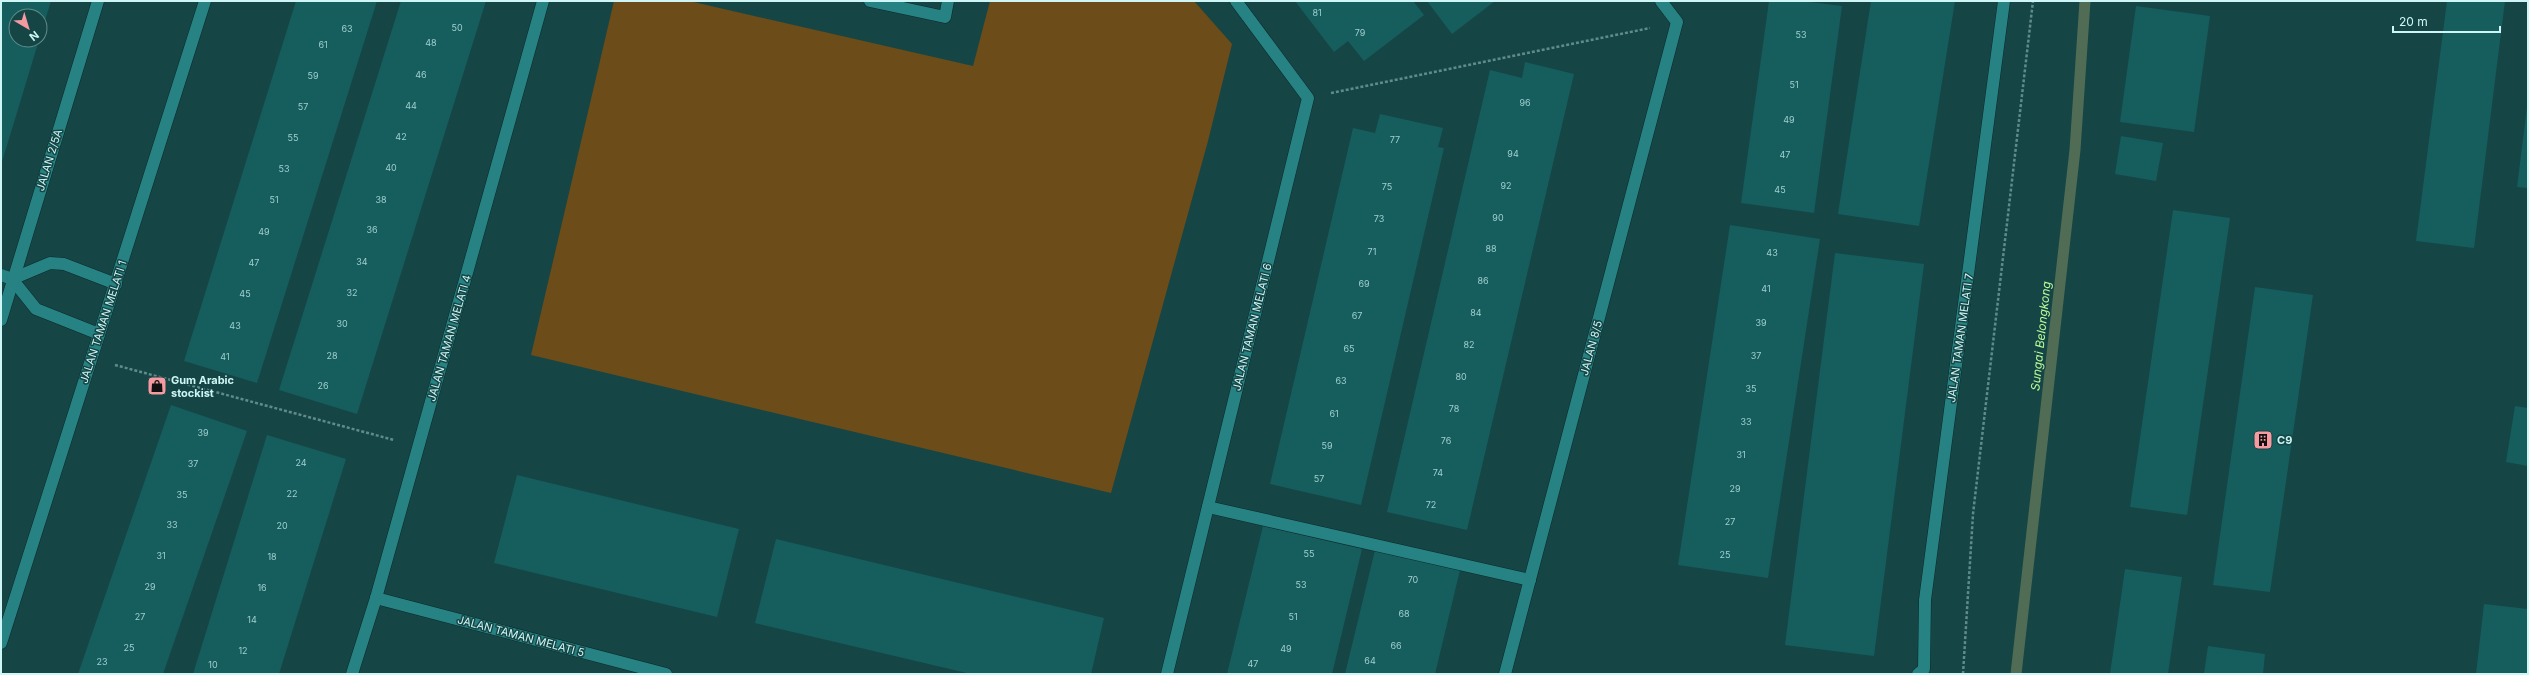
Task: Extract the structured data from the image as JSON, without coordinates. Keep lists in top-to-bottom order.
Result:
{
  "streets": {
    "street": [
      "JALAN 2/5A",
      "JALAN TAMAN MELATI 1",
      "JALAN TAMAN MELATI 6",
      "JALAN TAMAN MELATI 4",
      "JALAN TAMAN MELATI 7",
      "JALAN 8/5",
      "JALAN TAMAN MELATI 5"
    ]
  },
  "crossings": [
    ["JALAN TAMAN MELATI 4", "JALAN TAMAN MELATI 5"]
  ],
  "water": ["Sungai Belongkong"],
  "places": {
    "shop": ["Gum Arabic stockist"],
    "building": ["C9"]
  },
  "house_numbers": [
    "81",
    "50",
    "63",
    "79",
    "53",
    "48",
    "61",
    "46",
    "59",
    "51",
    "96",
    "44",
    "57",
    "49",
    "42",
    "55",
    "77",
    "94",
    "47",
    "40",
    "53",
    "92",
    "75",
    "45",
    "51",
    "38",
    "90",
    "73",
    "36",
    "49",
    "88",
    "71",
    "43",
    "34",
    "47",
    "86",
    "69",
    "41",
    "32",
    "45",
    "84",
    "67",
    "39",
    "30",
    "43",
    "82",
    "65",
    "28",
    "37",
    "41",
    "80",
    "63",
    "26",
    "35",
    "78",
    "61",
    "33",
    "39",
    "76",
    "59",
    "31",
    "24",
    "37",
    "74",
    "57",
    "29",
    "22",
    "35",
    "72",
    "27",
    "33",
    "20",
    "55",
    "25",
    "31",
    "18",
    "70",
    "53",
    "29",
    "16",
    "68",
    "27",
    "51",
    "14",
    "66",
    "25",
    "49",
    "12",
    "64",
    "23",
    "47",
    "10"
  ],
  "scale_bar": "20 m",
  "north": "bottom right"
}
